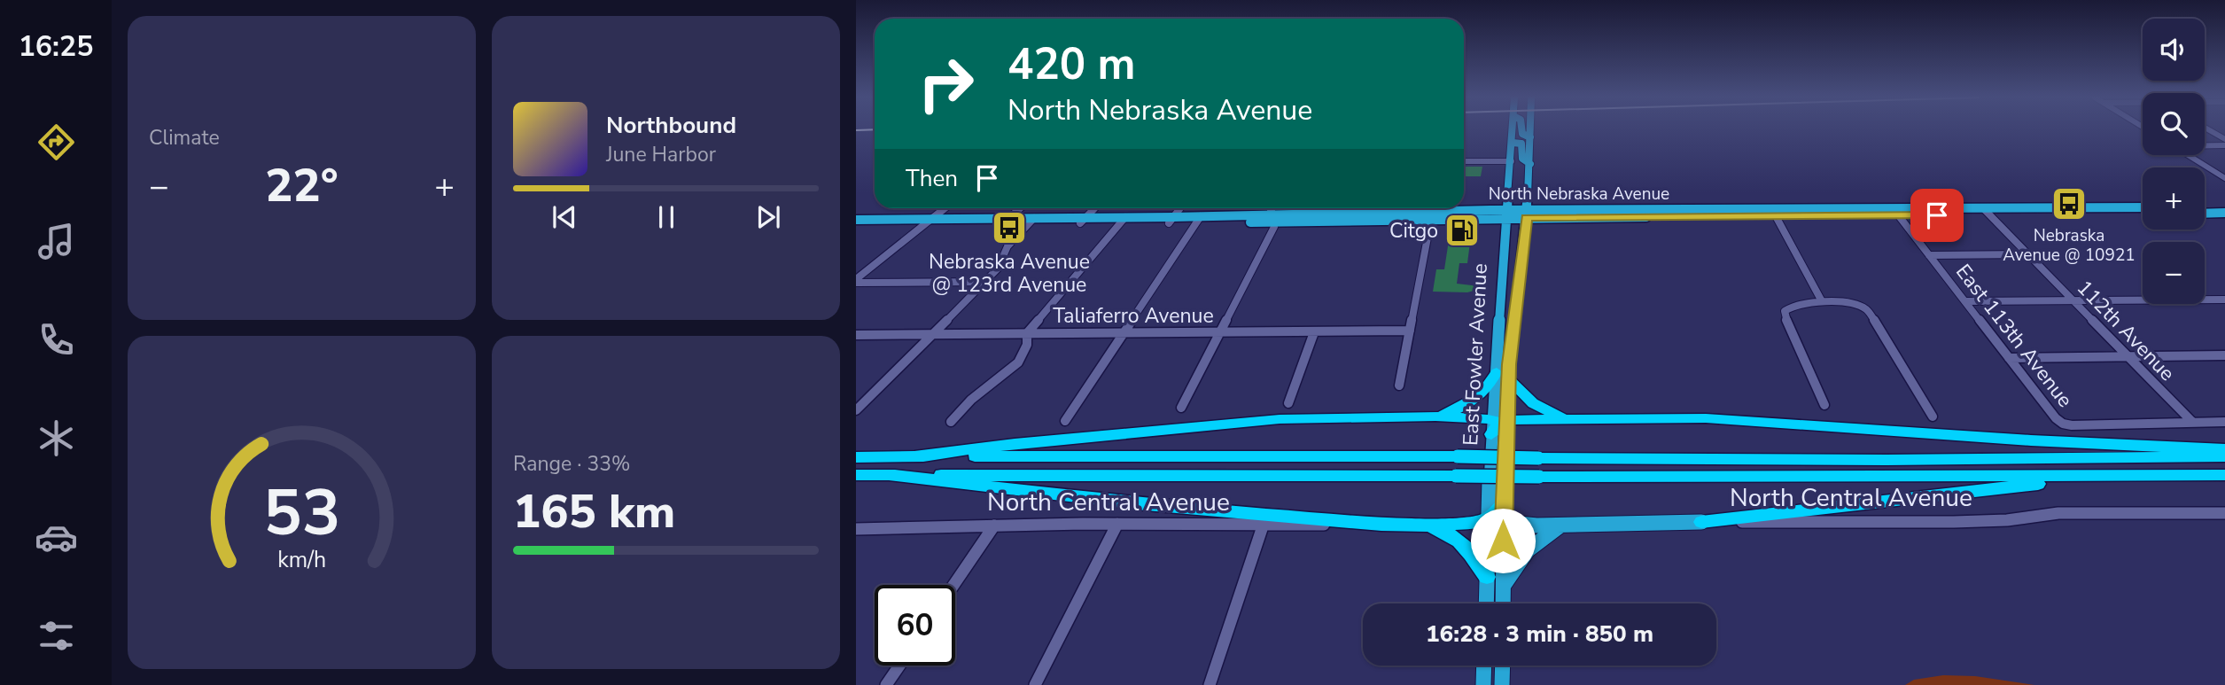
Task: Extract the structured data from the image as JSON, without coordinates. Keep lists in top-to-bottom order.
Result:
{
  "streets": {
    "main road": ["North Nebraska Avenue", "East Fowler Avenue", "North Central Avenue"],
    "street": ["Taliaferro Avenue", "112th Avenue", "East 113th Avenue"]
  },
  "crossings": [
    ["North Nebraska Avenue", "112th Avenue"],
    ["North Nebraska Avenue", "East 113th Avenue"],
    ["North Nebraska Avenue", "East Fowler Avenue"],
    ["112th Avenue", "East 113th Avenue"],
    ["East Fowler Avenue", "North Central Avenue"]
  ],
  "places": {
    "bus stop": ["Nebraska Avenue @ 10921", "Nebraska Avenue @ 123rd Avenue"],
    "fuel station": ["Citgo"]
  },
  "page": {
    "tabs": "16:25",
    "tile": [
      "Climate",
      ["Range · 33%", "165 km"]
    ],
    "map_buttons": ["+", "−"],
    "turn": ["420 m", "North Nebraska Avenue"],
    "song": ["Northbound", "June Harbor"],
    "then": "Then",
    "heat": ["−", "22°", "+"],
    "limit": "60",
    "trip": "16:28 · 3 min · 850 m",
    "gauge": ["53", "km/h"]
  }
}
